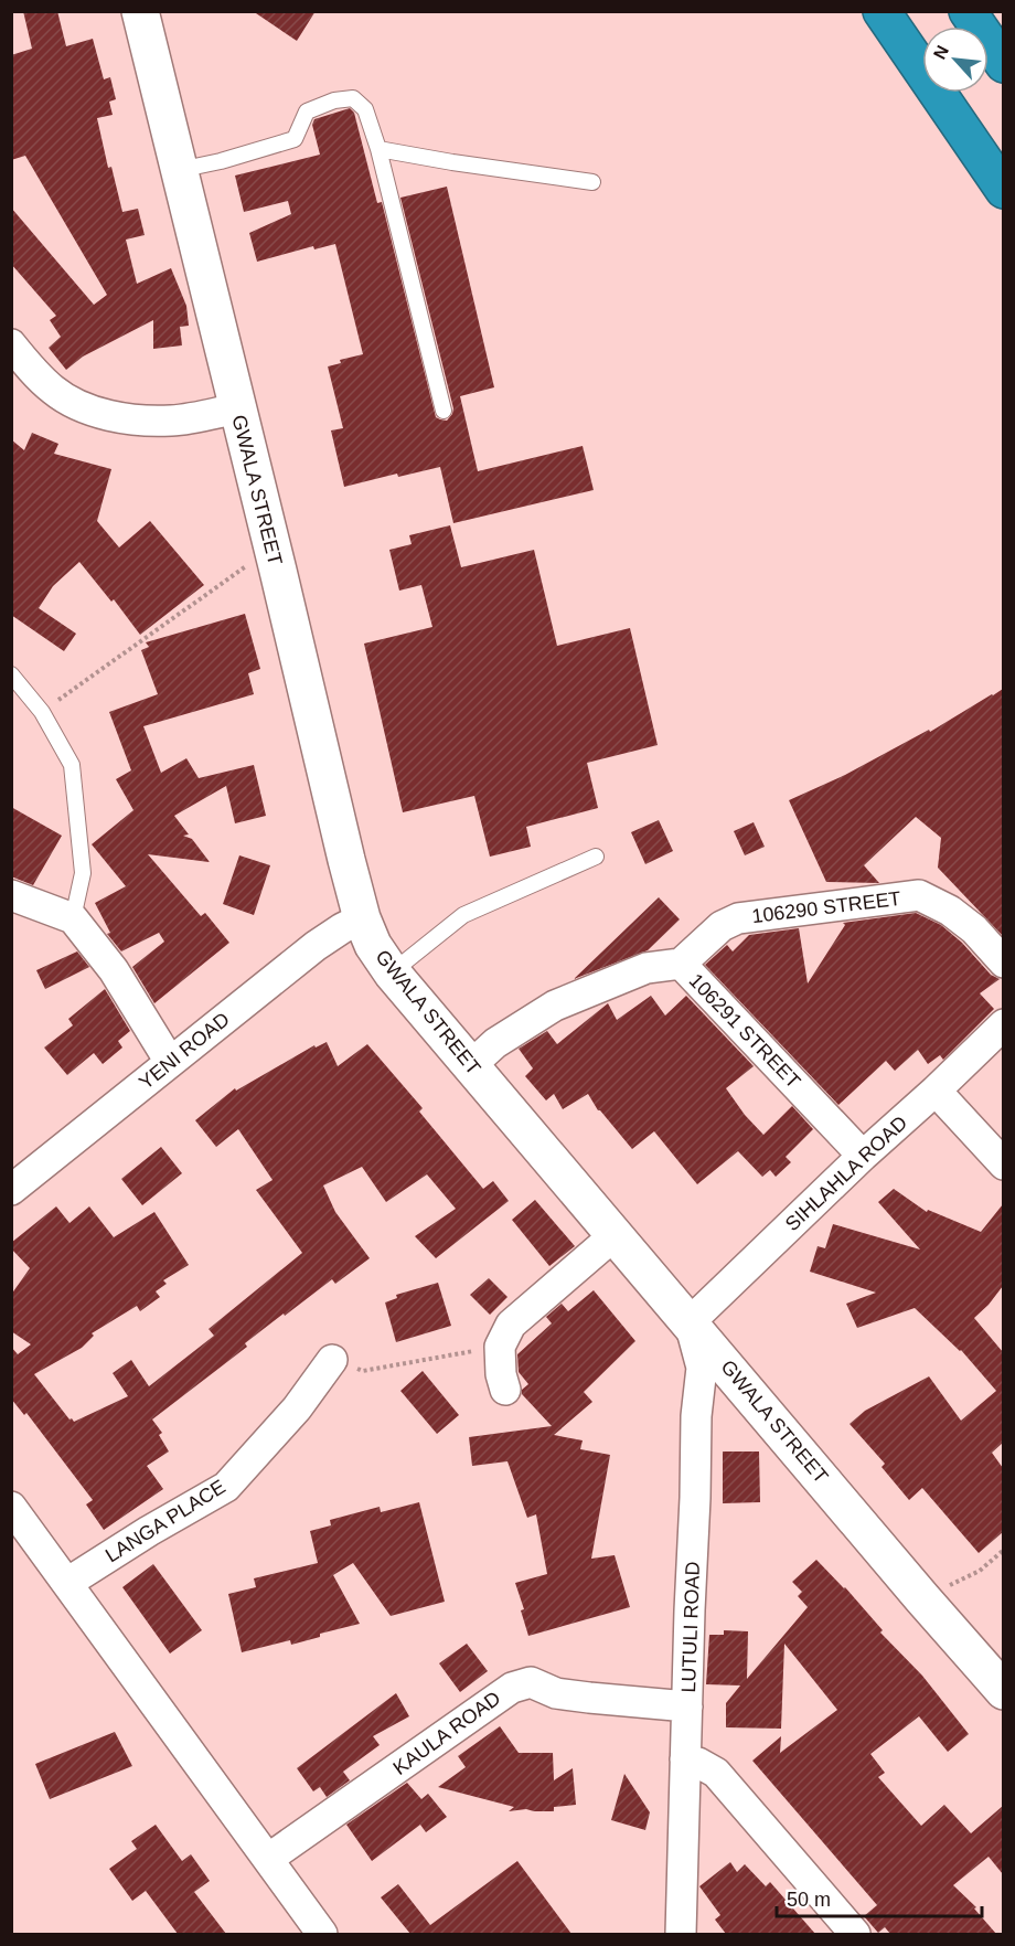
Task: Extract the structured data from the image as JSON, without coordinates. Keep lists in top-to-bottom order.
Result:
{
  "streets": {
    "street": [
      "GWALA STREET",
      "106290 STREET",
      "106291 STREET",
      "YENI ROAD",
      "SIHLAHLA ROAD",
      "LANGA PLACE",
      "LUTULI ROAD",
      "KAULA ROAD"
    ]
  },
  "crossings": [
    ["GWALA STREET", "106291 STREET"],
    ["GWALA STREET", "YENI ROAD"],
    ["GWALA STREET", "SIHLAHLA ROAD"],
    ["GWALA STREET", "LUTULI ROAD"],
    ["106290 STREET", "106291 STREET"],
    ["106291 STREET", "SIHLAHLA ROAD"],
    ["SIHLAHLA ROAD", "LUTULI ROAD"],
    ["LUTULI ROAD", "KAULA ROAD"]
  ],
  "scale_bar": "50 m",
  "north": "top left"
}
